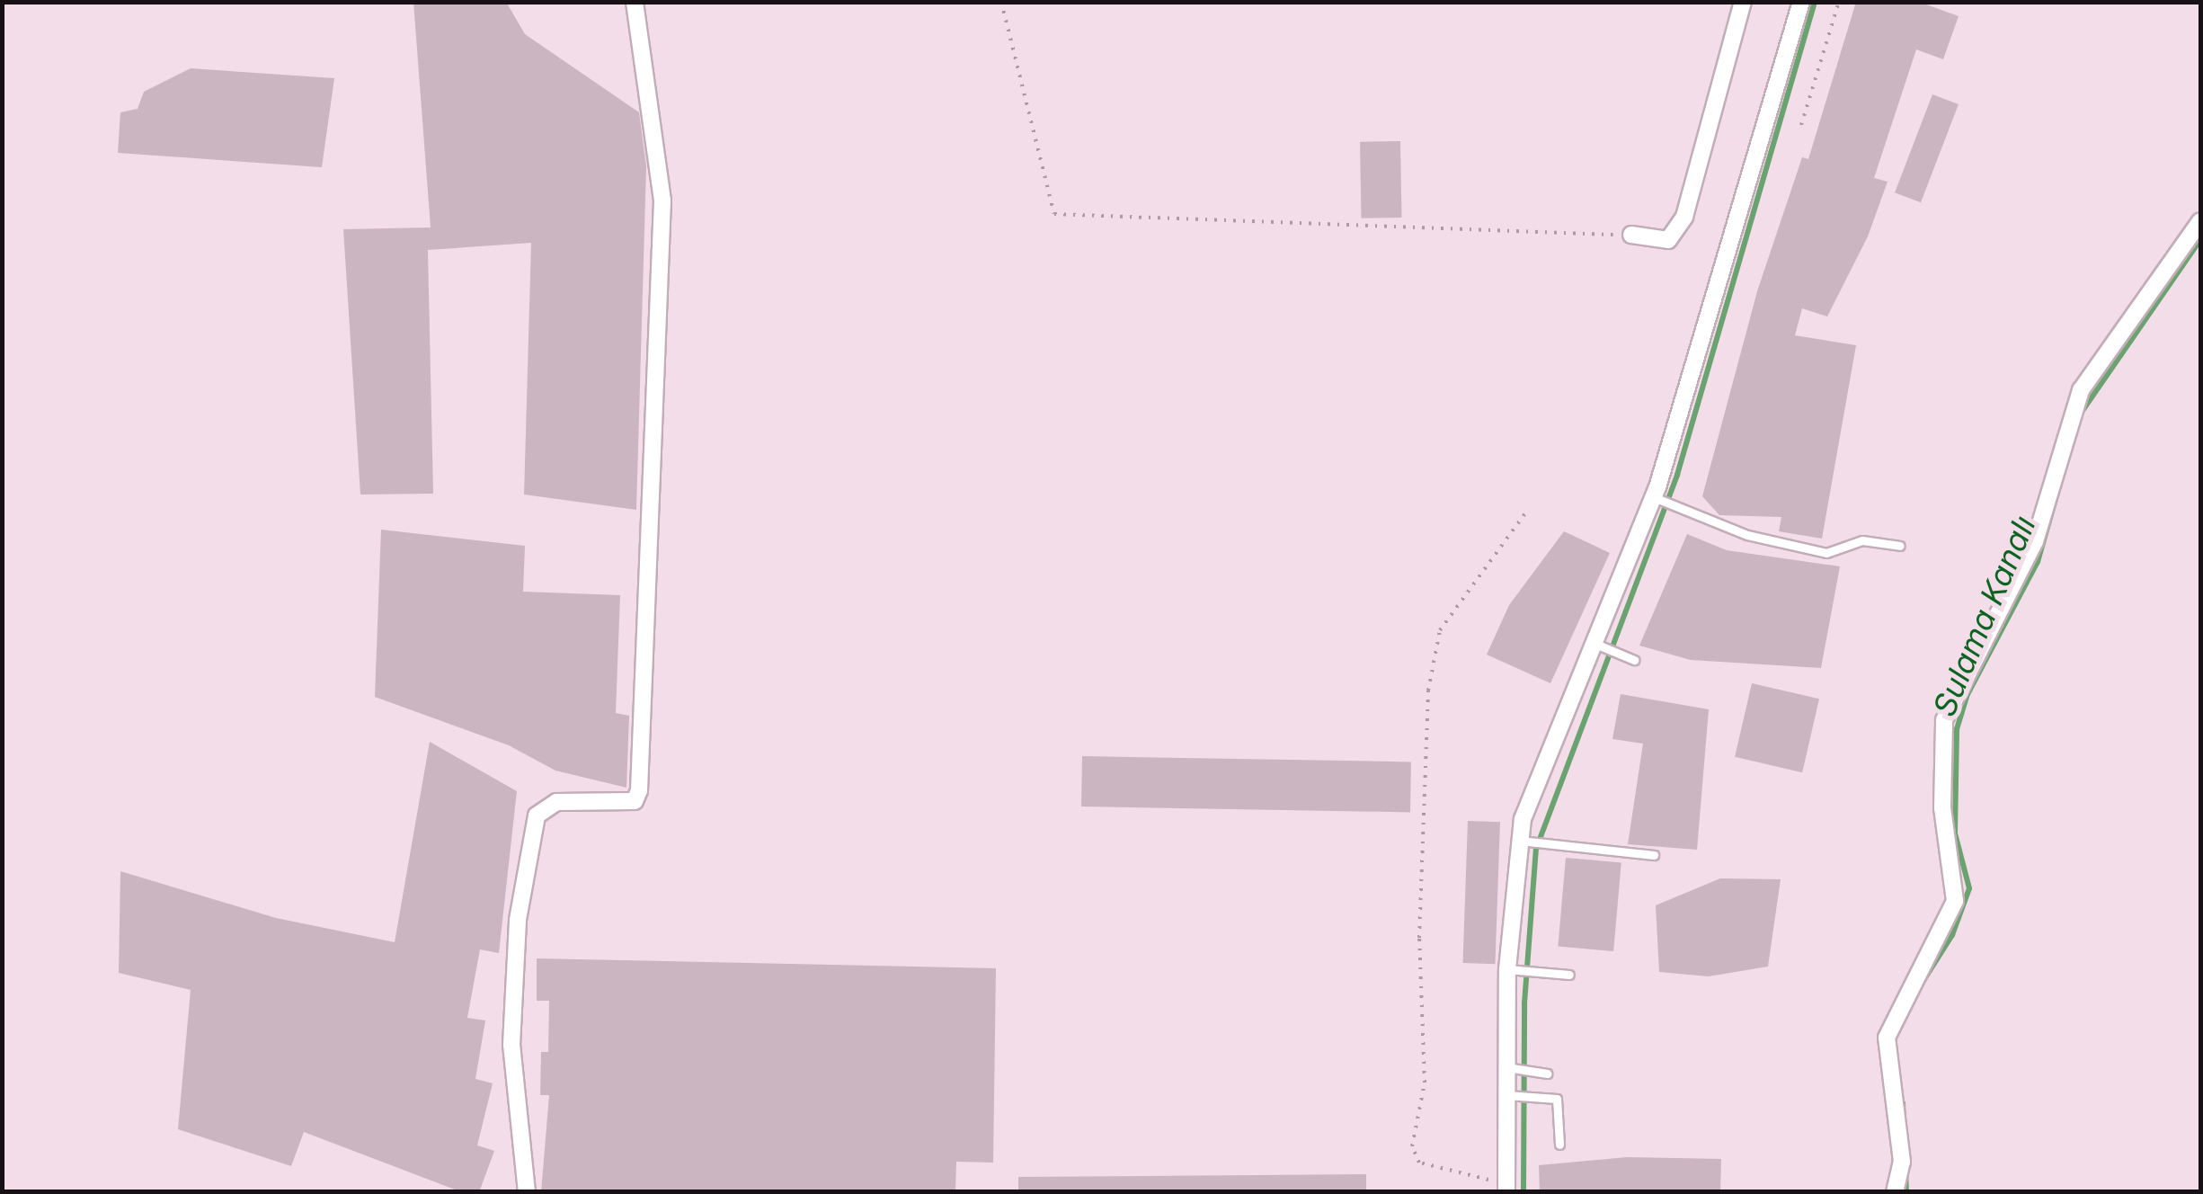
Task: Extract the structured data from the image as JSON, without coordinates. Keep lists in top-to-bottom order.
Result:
{
  "water": ["Sulama Kanalı"]
}
